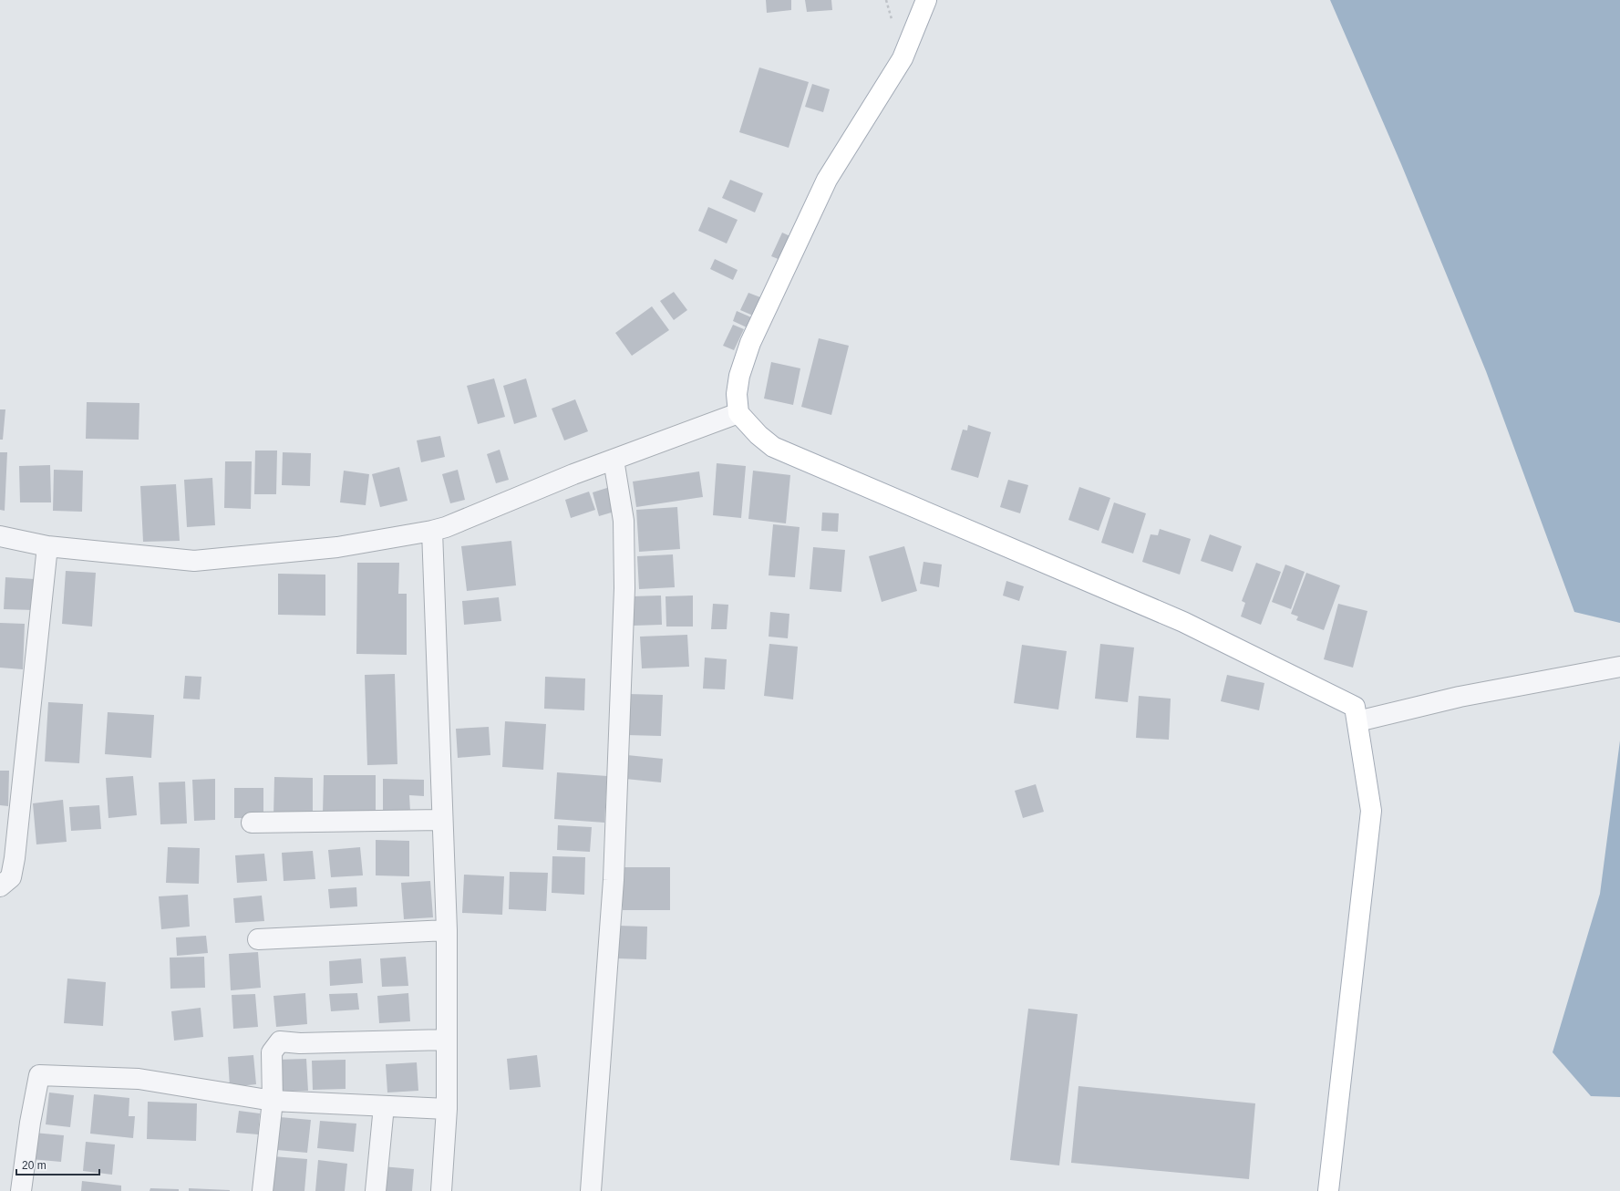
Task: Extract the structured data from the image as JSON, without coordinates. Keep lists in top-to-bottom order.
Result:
{
  "scale_bar": "20 m"
}
